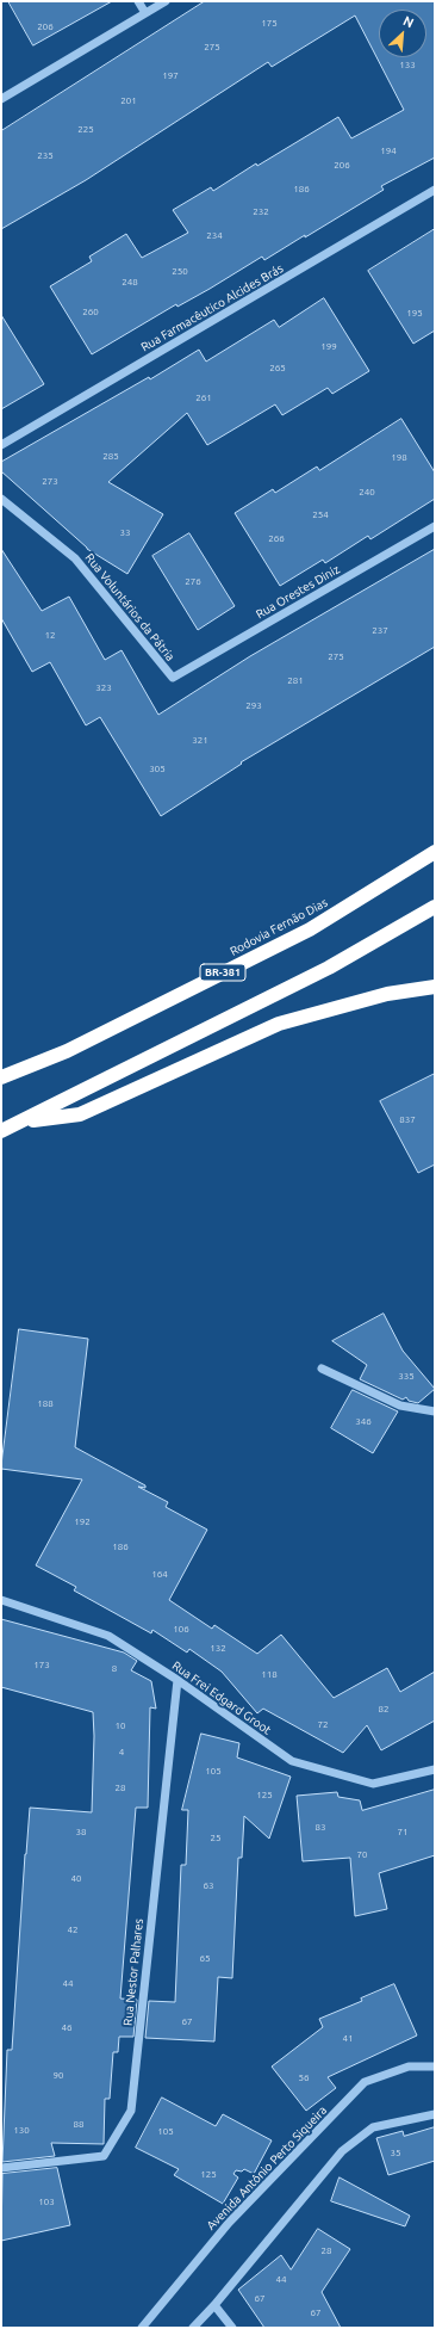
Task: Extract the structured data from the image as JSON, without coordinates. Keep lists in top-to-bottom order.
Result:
{
  "streets": {
    "highway": ["Rodovia Fernão Dias", "BR-381"],
    "street": [
      "Rua Farmacêutico Alcides Brás",
      "Rua Orestes Diniz",
      "Rua Voluntários da Pátria",
      "Rua Frei Edgard Groot",
      "Rua Nestor Palhares",
      "Avenida Antônio Perto Siqueira"
    ]
  },
  "crossings": [
    ["Rua Orestes Diniz", "Rua Voluntários da Pátria"],
    ["Rua Frei Edgard Groot", "Rua Nestor Palhares"]
  ],
  "house_numbers": [
    "175",
    "206",
    "275",
    "133",
    "197",
    "201",
    "225",
    "194",
    "235",
    "206",
    "186",
    "232",
    "234",
    "250",
    "248",
    "260",
    "195",
    "199",
    "265",
    "261",
    "285",
    "198",
    "273",
    "240",
    "254",
    "33",
    "266",
    "276",
    "237",
    "12",
    "275",
    "281",
    "323",
    "293",
    "321",
    "305",
    "837",
    "335",
    "188",
    "346",
    "192",
    "186",
    "164",
    "106",
    "132",
    "173",
    "8",
    "118",
    "82",
    "72",
    "10",
    "4",
    "105",
    "28",
    "125",
    "83",
    "38",
    "71",
    "25",
    "70",
    "40",
    "63",
    "42",
    "65",
    "44",
    "67",
    "46",
    "41",
    "90",
    "56",
    "88",
    "130",
    "105",
    "35",
    "125",
    "103",
    "28",
    "44",
    "67",
    "67"
  ],
  "north": "top right"
}
